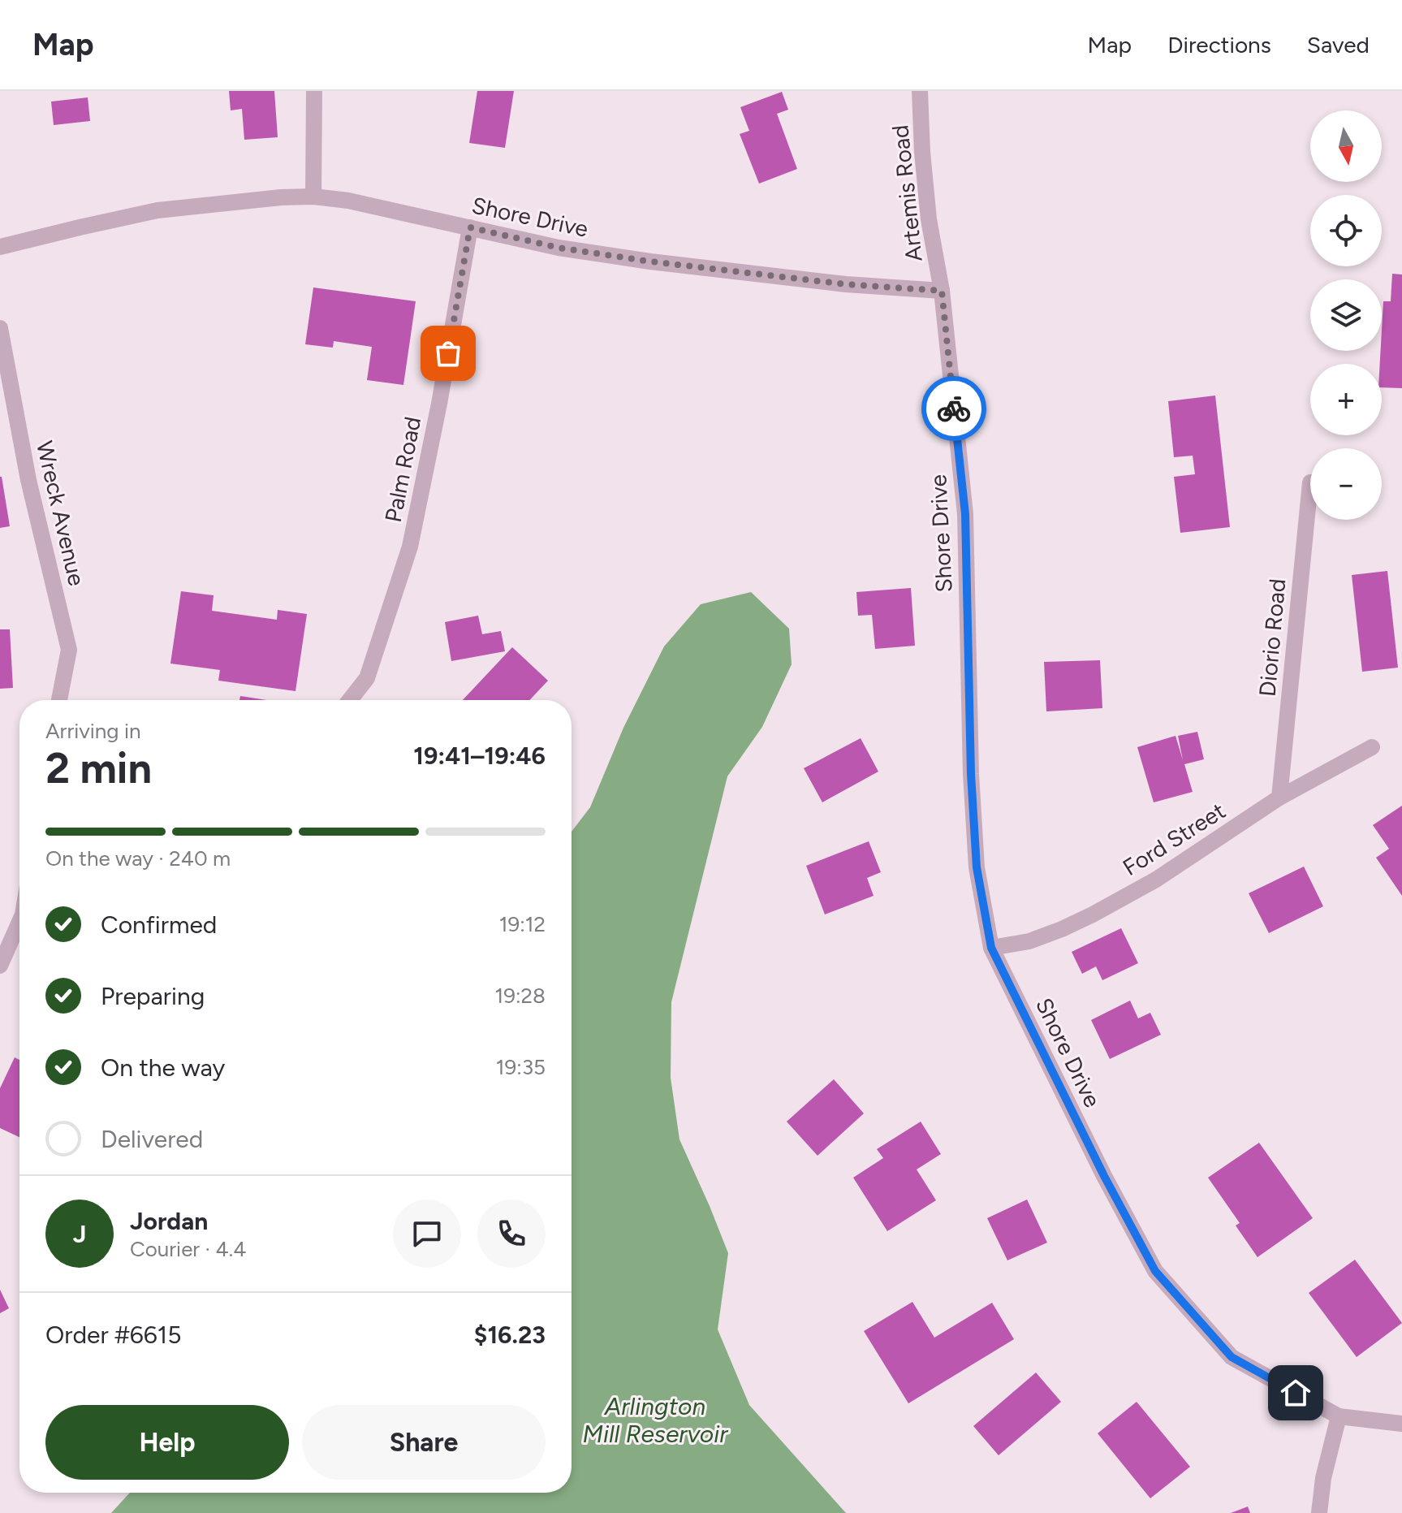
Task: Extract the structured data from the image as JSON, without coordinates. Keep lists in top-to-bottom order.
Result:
{
  "streets": {
    "street": [
      "Artemis Road",
      "Shore Drive",
      "Palm Road",
      "Wreck Avenue",
      "Diorio Road",
      "Ford Street"
    ]
  },
  "crossings": [
    ["Artemis Road", "Shore Drive"],
    ["Shore Drive", "Palm Road"],
    ["Shore Drive", "Ford Street"],
    ["Diorio Road", "Ford Street"]
  ],
  "water": ["Arlington Mill Reservoir"],
  "north": "bottom",
  "page": {
    "header": "Map",
    "nav": ["Map", "Directions", "Saved"],
    "map_buttons": ["+", "−"],
    "heading": ["2 min", "Arriving in", "19:41–19:46"],
    "panel": [
      "Jordan",
      "Courier · 4.4",
      "Order #6615",
      "$16.23"
    ],
    "bar": "On the way · 240 m",
    "list": [
      ["Confirmed", "19:12"],
      ["Preparing", "19:28"],
      ["On the way", "19:35"],
      "Delivered"
    ],
    "round": "J",
    "buttons": ["Help", "Share"]
  }
}
